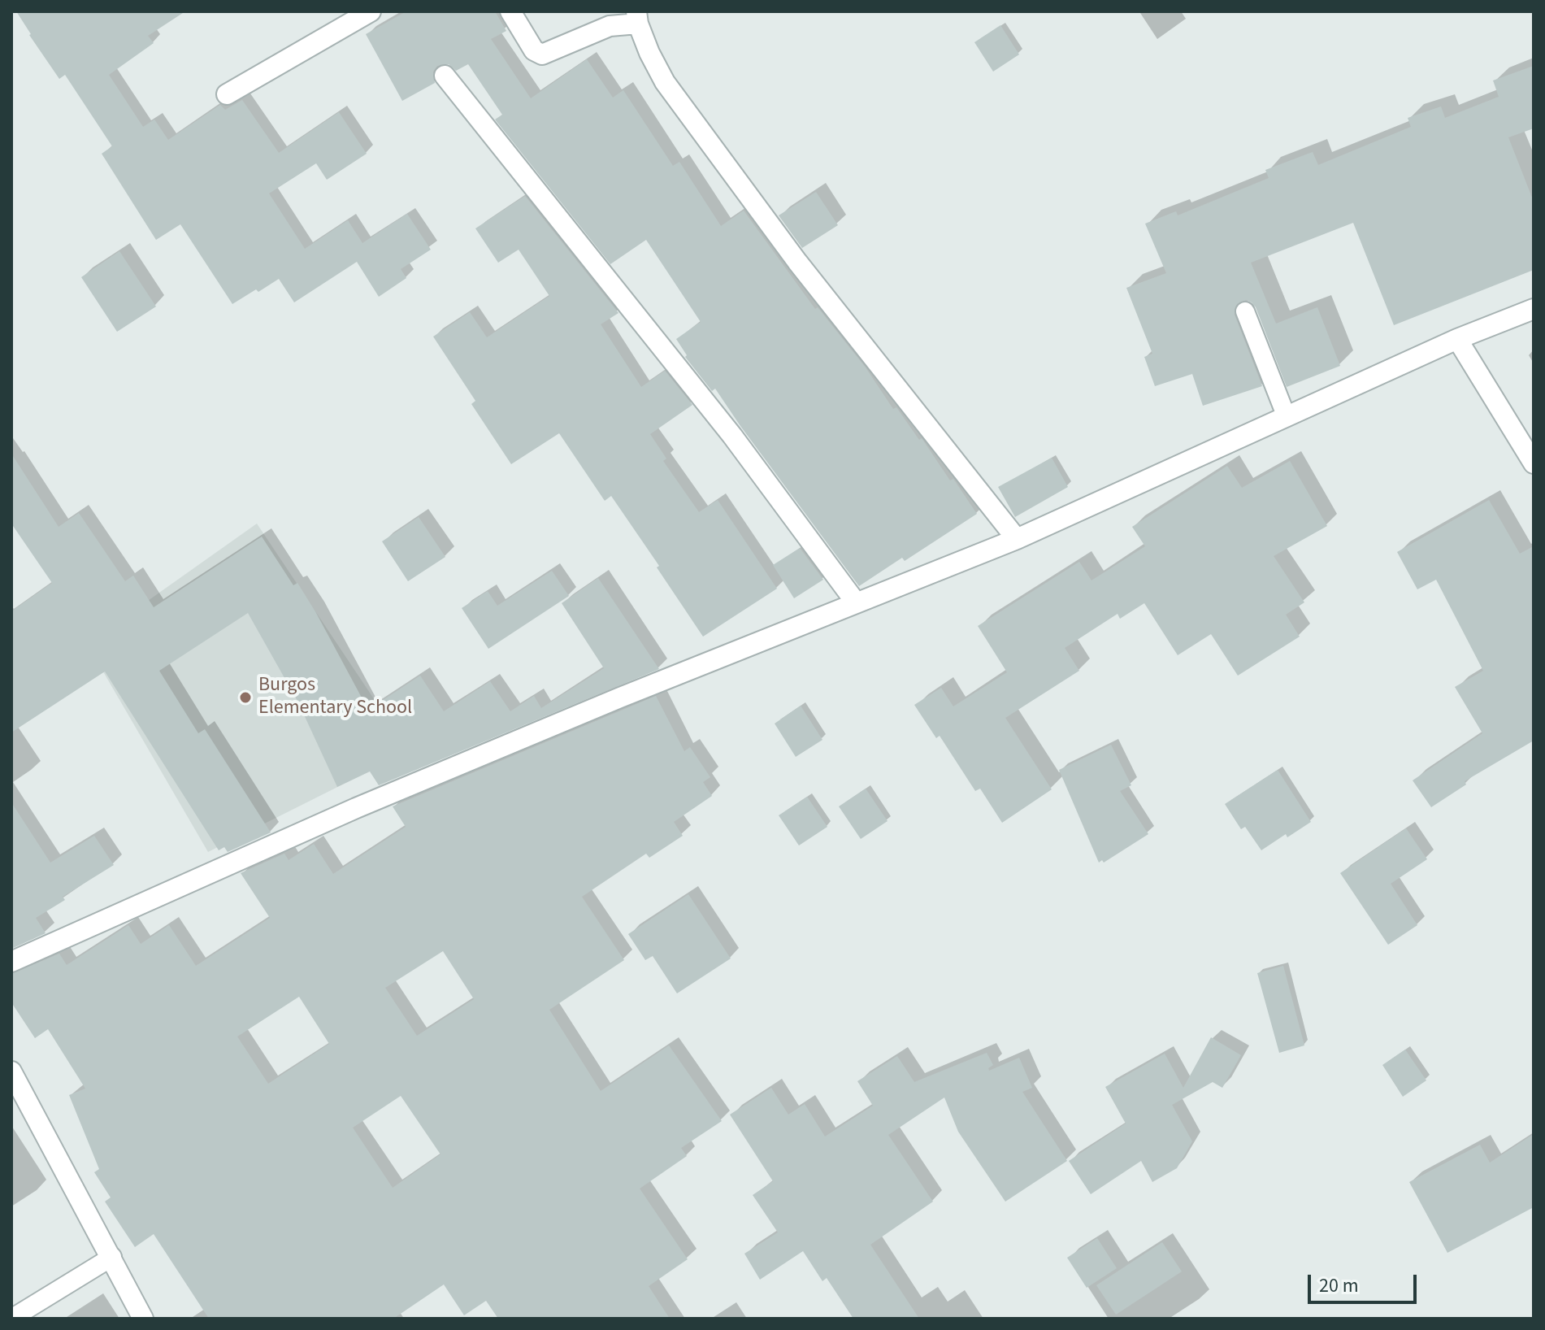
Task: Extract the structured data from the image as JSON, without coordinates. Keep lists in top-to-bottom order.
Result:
{
  "places": ["Burgos Elementary School"],
  "scale_bar": "20 m"
}
